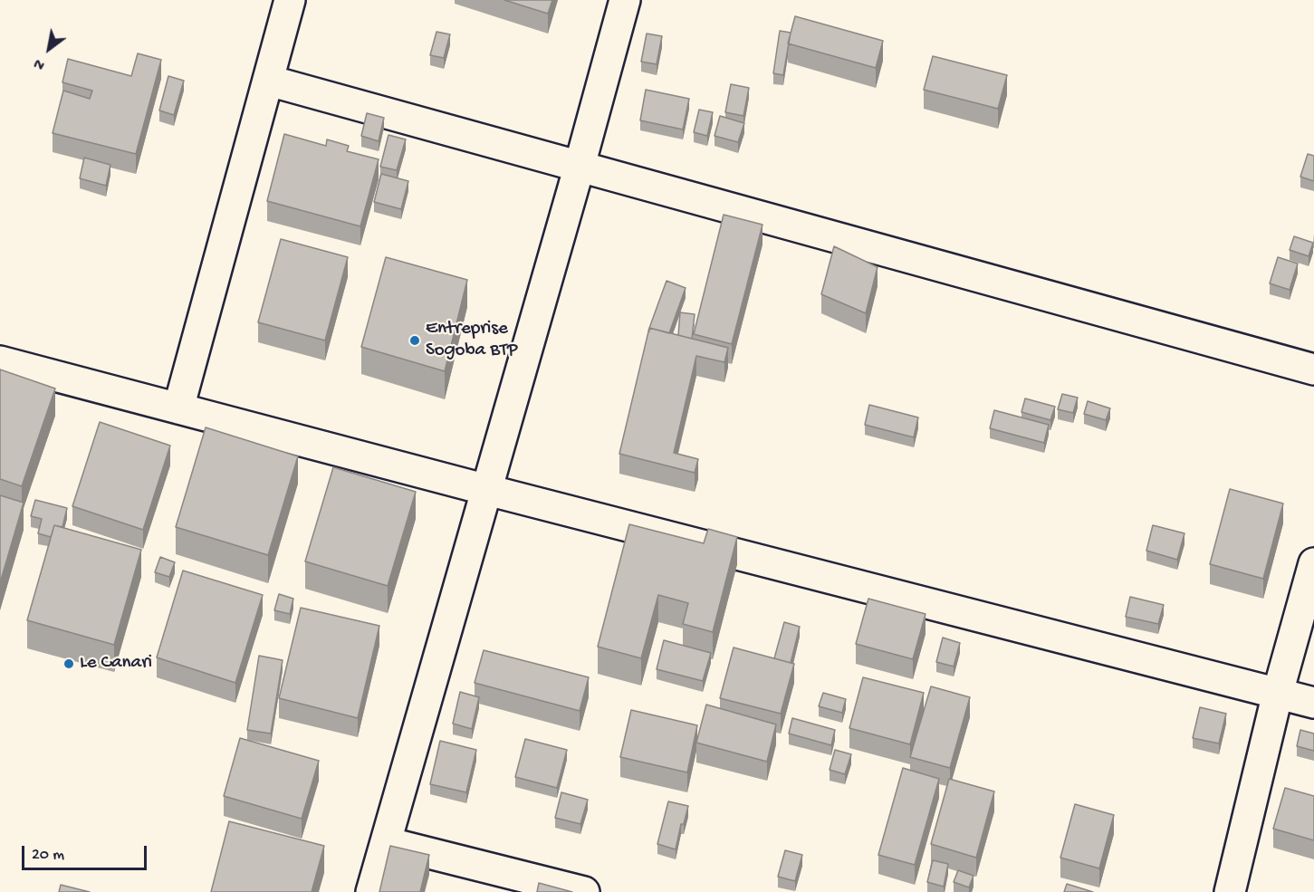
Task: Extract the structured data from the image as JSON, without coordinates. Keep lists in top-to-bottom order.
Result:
{
  "places": ["Entreprise Sogoba BTP", "Le Canari"],
  "scale_bar": "20 m",
  "north": "bottom left"
}
